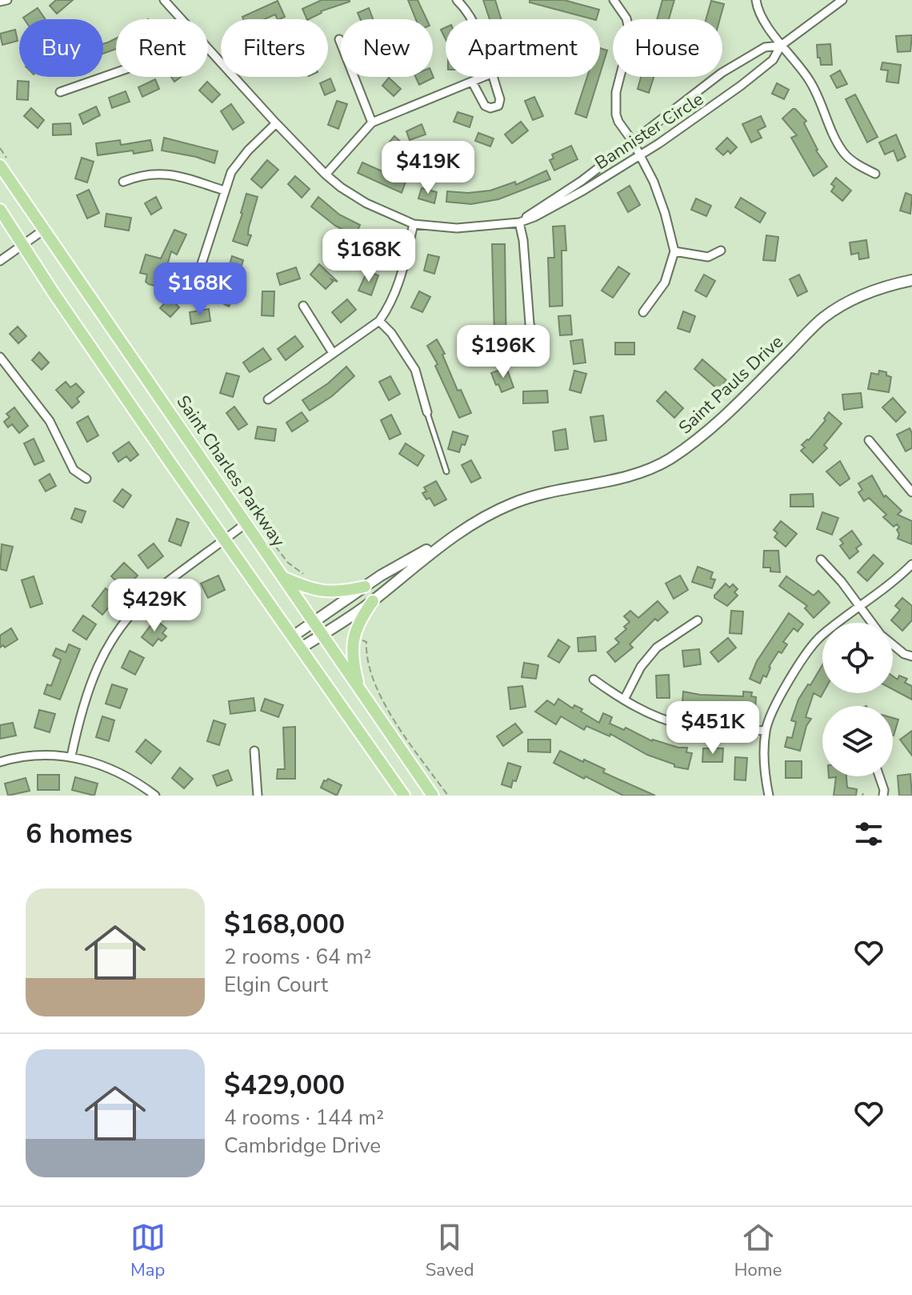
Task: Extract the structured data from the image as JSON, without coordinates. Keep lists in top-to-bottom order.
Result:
{
  "streets": {
    "main road": ["Saint Charles Parkway"],
    "street": ["Bannister Circle", "Saint Pauls Drive"]
  },
  "crossings": [
    ["Saint Pauls Drive", "Saint Charles Parkway"]
  ],
  "page": {
    "chip": [
      "Buy",
      "Rent",
      "Filters",
      "New",
      "Apartment",
      "House"
    ],
    "price": [
      "$419K",
      "$168K",
      "$168K",
      "$196K",
      "$429K",
      "$451K"
    ],
    "heading": "6 homes",
    "list": [
      {
        "name": "$168,000",
        "note": "2 rooms · 64 m² · Elgin Court"
      },
      {
        "name": "$429,000",
        "note": "4 rooms · 144 m² · Cambridge Drive"
      }
    ],
    "tabs": ["Map", "Saved", "Home"]
  }
}
